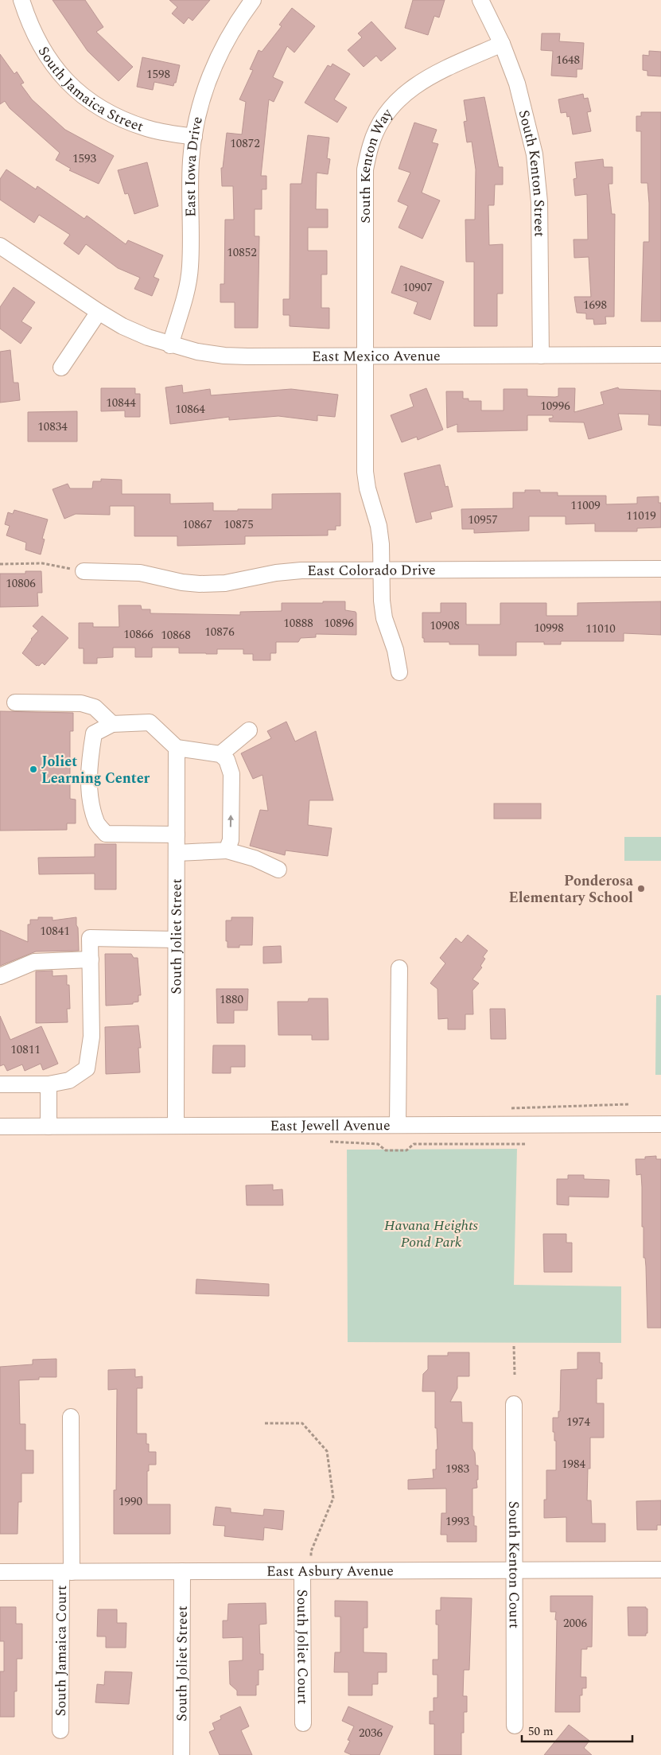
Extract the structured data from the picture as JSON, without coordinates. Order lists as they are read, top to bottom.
{
  "streets": {
    "street": [
      "South Jamaica Street",
      "East Iowa Drive",
      "South Kenton Way",
      "South Kenton Street",
      "East Mexico Avenue",
      "East Colorado Drive",
      "South Joliet Street",
      "East Jewell Avenue",
      "South Kenton Court",
      "East Asbury Avenue",
      "South Joliet Court",
      "South Jamaica Court"
    ]
  },
  "crossings": [
    ["South Jamaica Street", "East Iowa Drive"],
    ["East Iowa Drive", "East Mexico Avenue"],
    ["South Kenton Way", "South Kenton Street"],
    ["South Kenton Way", "East Mexico Avenue"],
    ["South Kenton Street", "East Mexico Avenue"],
    ["South Joliet Street", "East Jewell Avenue"],
    ["South Joliet Street", "East Asbury Avenue"],
    ["South Kenton Court", "East Asbury Avenue"],
    ["East Asbury Avenue", "South Joliet Court"],
    ["East Asbury Avenue", "South Jamaica Court"]
  ],
  "parks": ["Havana Heights Pond Park"],
  "places": ["Joliet Learning Center", "Ponderosa Elementary School"],
  "house_numbers": [
    "1648",
    "1598",
    "10872",
    "1593",
    "10852",
    "10907",
    "1698",
    "10844",
    "10996",
    "10864",
    "10834",
    "11009",
    "11019",
    "10957",
    "10867",
    "10875",
    "10806",
    "10888",
    "10896",
    "10908",
    "10998",
    "11010",
    "10876",
    "10866",
    "10868",
    "10841",
    "1880",
    "10811",
    "1974",
    "1984",
    "1983",
    "1990",
    "1993",
    "2006",
    "2036"
  ],
  "scale_bar": "50 m"
}
